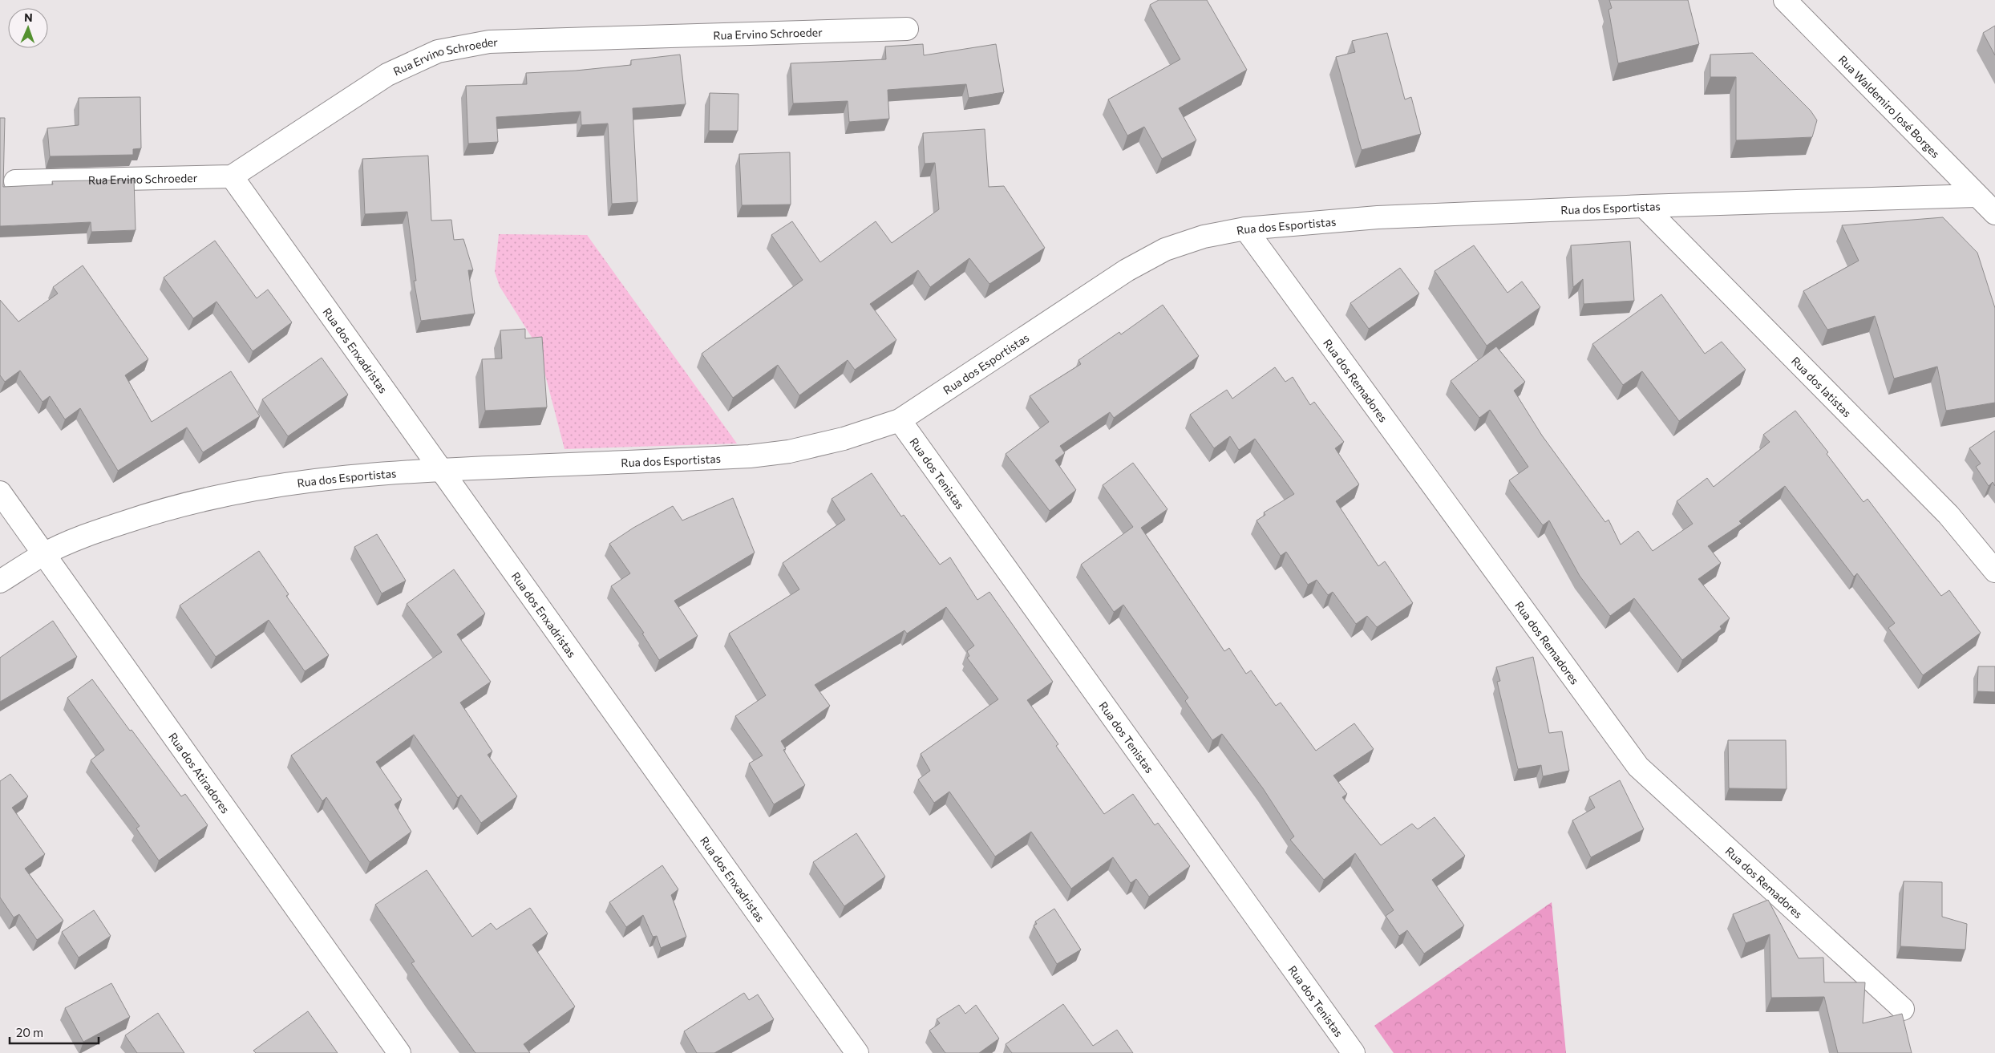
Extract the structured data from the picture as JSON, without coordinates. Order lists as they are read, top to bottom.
{
  "streets": {
    "street": [
      "Rua Ervino Schroeder",
      "Rua Waldemiro José Borges",
      "Rua dos Esportistas",
      "Rua dos Enxadristas",
      "Rua dos Remadores",
      "Rua dos Iatistas",
      "Rua dos Tenistas",
      "Rua dos Atiradores"
    ]
  },
  "crossings": [
    ["Rua Ervino Schroeder", "Rua dos Enxadristas"],
    ["Rua Waldemiro José Borges", "Rua dos Esportistas"],
    ["Rua dos Esportistas", "Rua dos Enxadristas"],
    ["Rua dos Esportistas", "Rua dos Remadores"],
    ["Rua dos Esportistas", "Rua dos Iatistas"],
    ["Rua dos Esportistas", "Rua dos Tenistas"],
    ["Rua dos Esportistas", "Rua dos Atiradores"]
  ],
  "scale_bar": "20 m",
  "north": "top"
}
